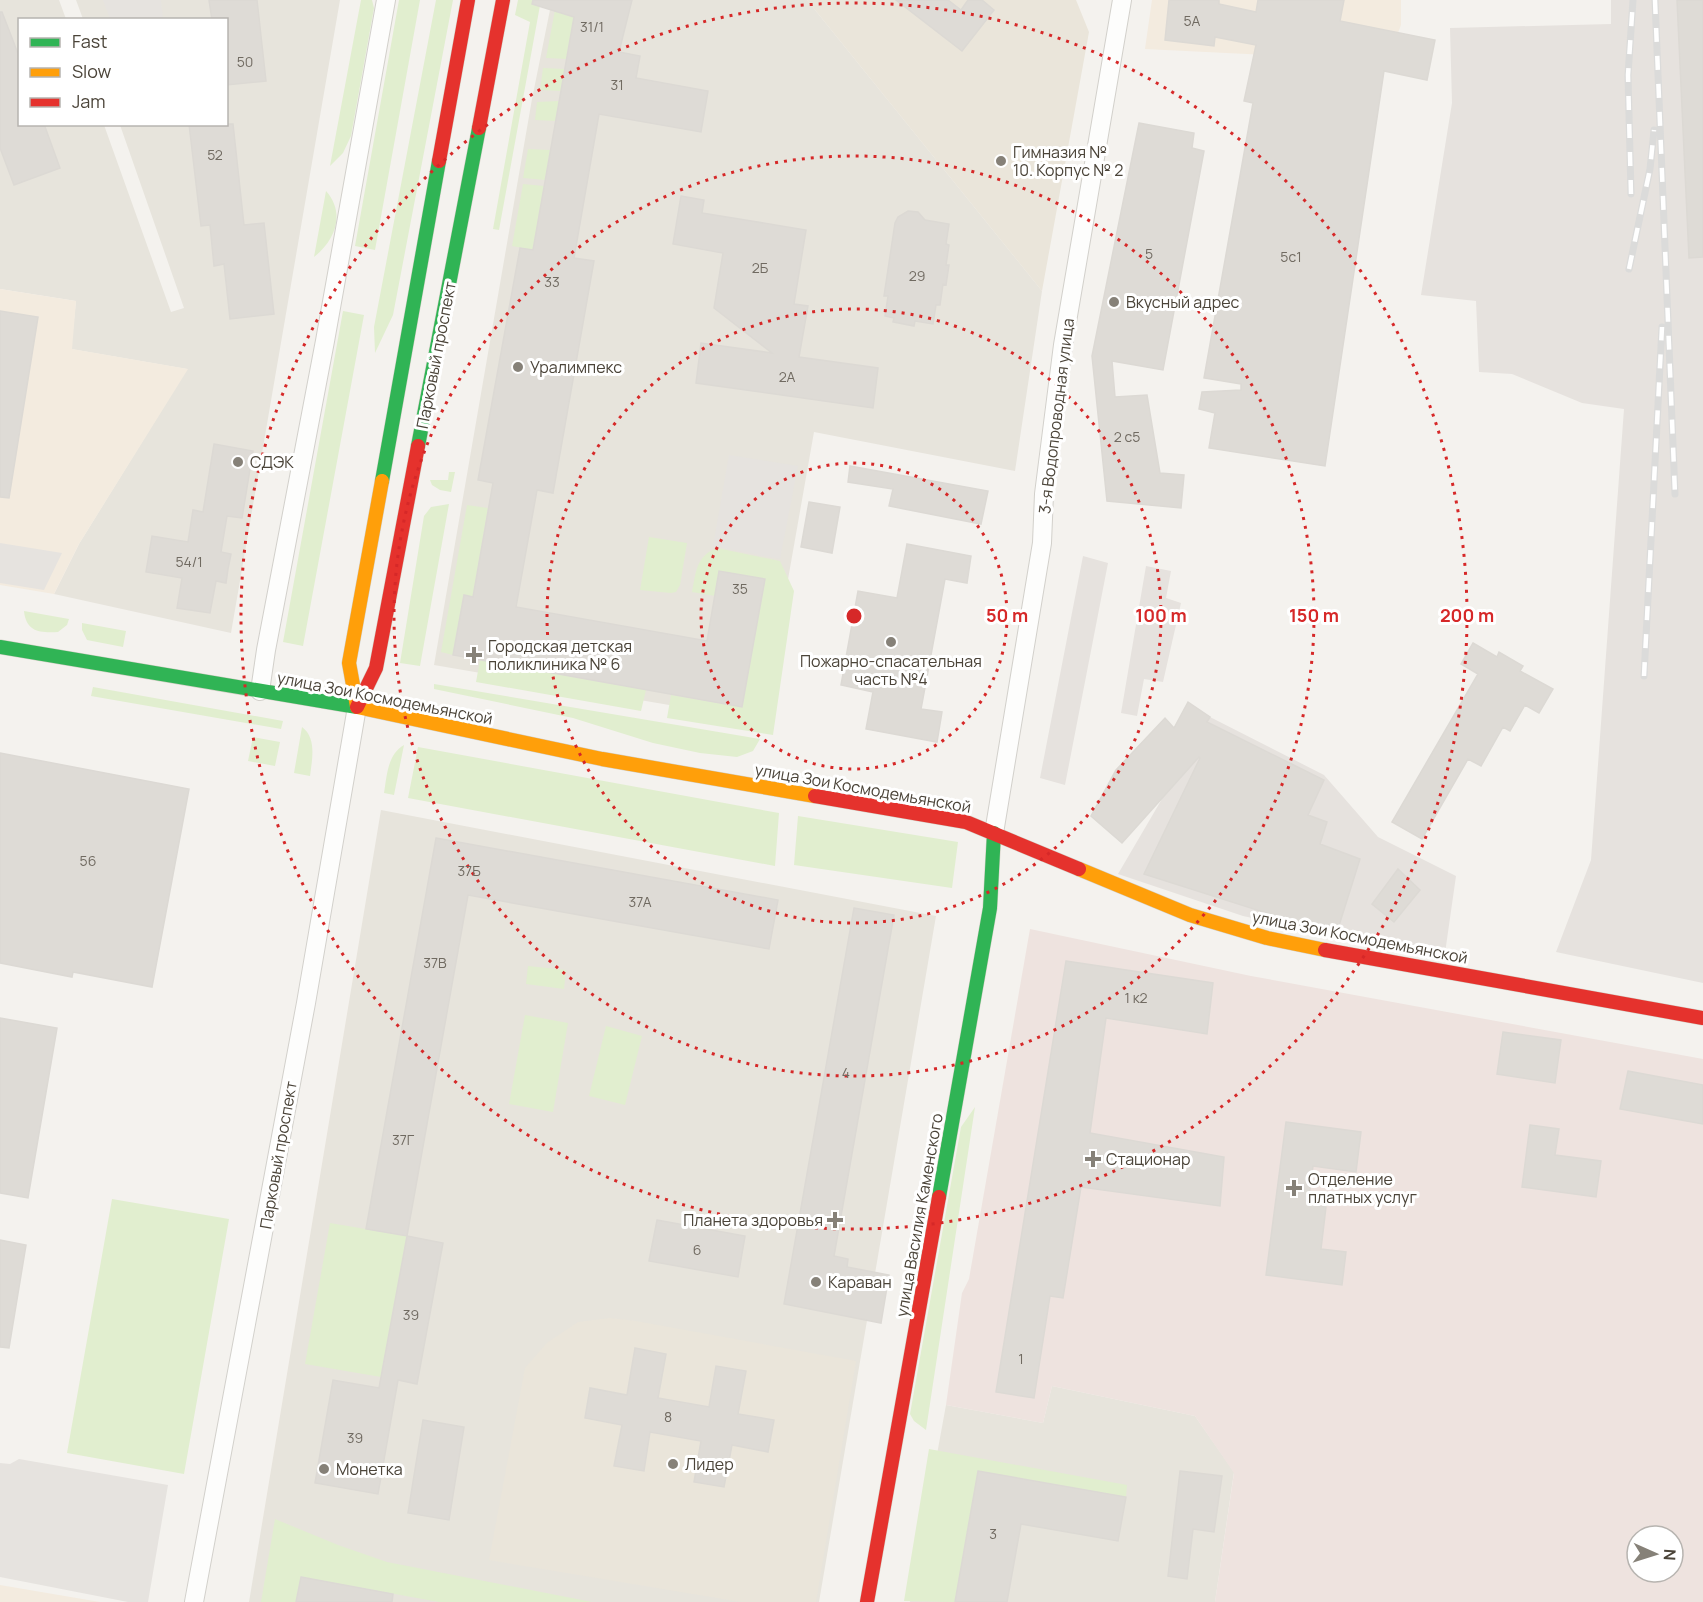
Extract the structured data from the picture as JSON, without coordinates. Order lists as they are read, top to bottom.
{
  "streets": {
    "main road": ["Парковый проспект", "улица Зои Космодемьянской", "улица Василия Каменского"],
    "street": ["3-я Водопроводная улица"]
  },
  "crossings": [
    ["Парковый проспект", "улица Зои Космодемьянской"],
    ["3-я Водопроводная улица", "улица Зои Космодемьянской"],
    ["3-я Водопроводная улица", "улица Василия Каменского"],
    ["улица Зои Космодемьянской", "улица Василия Каменского"]
  ],
  "places": {
    "other": [
      "Гимназия № 10. Корпус № 2",
      "Вкусный адрес",
      "Уралимпекс",
      "СДЭК",
      "Пожарно-спасательная часть №4",
      "Караван",
      "Лидер",
      "Монетка"
    ],
    "health": [
      "Городская детская поликлиника № 6",
      "Стационар",
      "Отделение платных услуг",
      "Планета здоровья"
    ]
  },
  "house_numbers": [
    "5А",
    "31/1",
    "50",
    "31",
    "52",
    "5",
    "5с1",
    "2Б",
    "29",
    "33",
    "2А",
    "2 с5",
    "54/1",
    "35",
    "56",
    "37Б",
    "37А",
    "37В",
    "1 к2",
    "4",
    "37Г",
    "6",
    "39",
    "1",
    "8",
    "39",
    "3"
  ],
  "legend": ["Fast", "Slow", "Jam"],
  "north": "right",
  "rings": [
    "50 m",
    "100 m",
    "150 m",
    "200 m"
  ]
}
